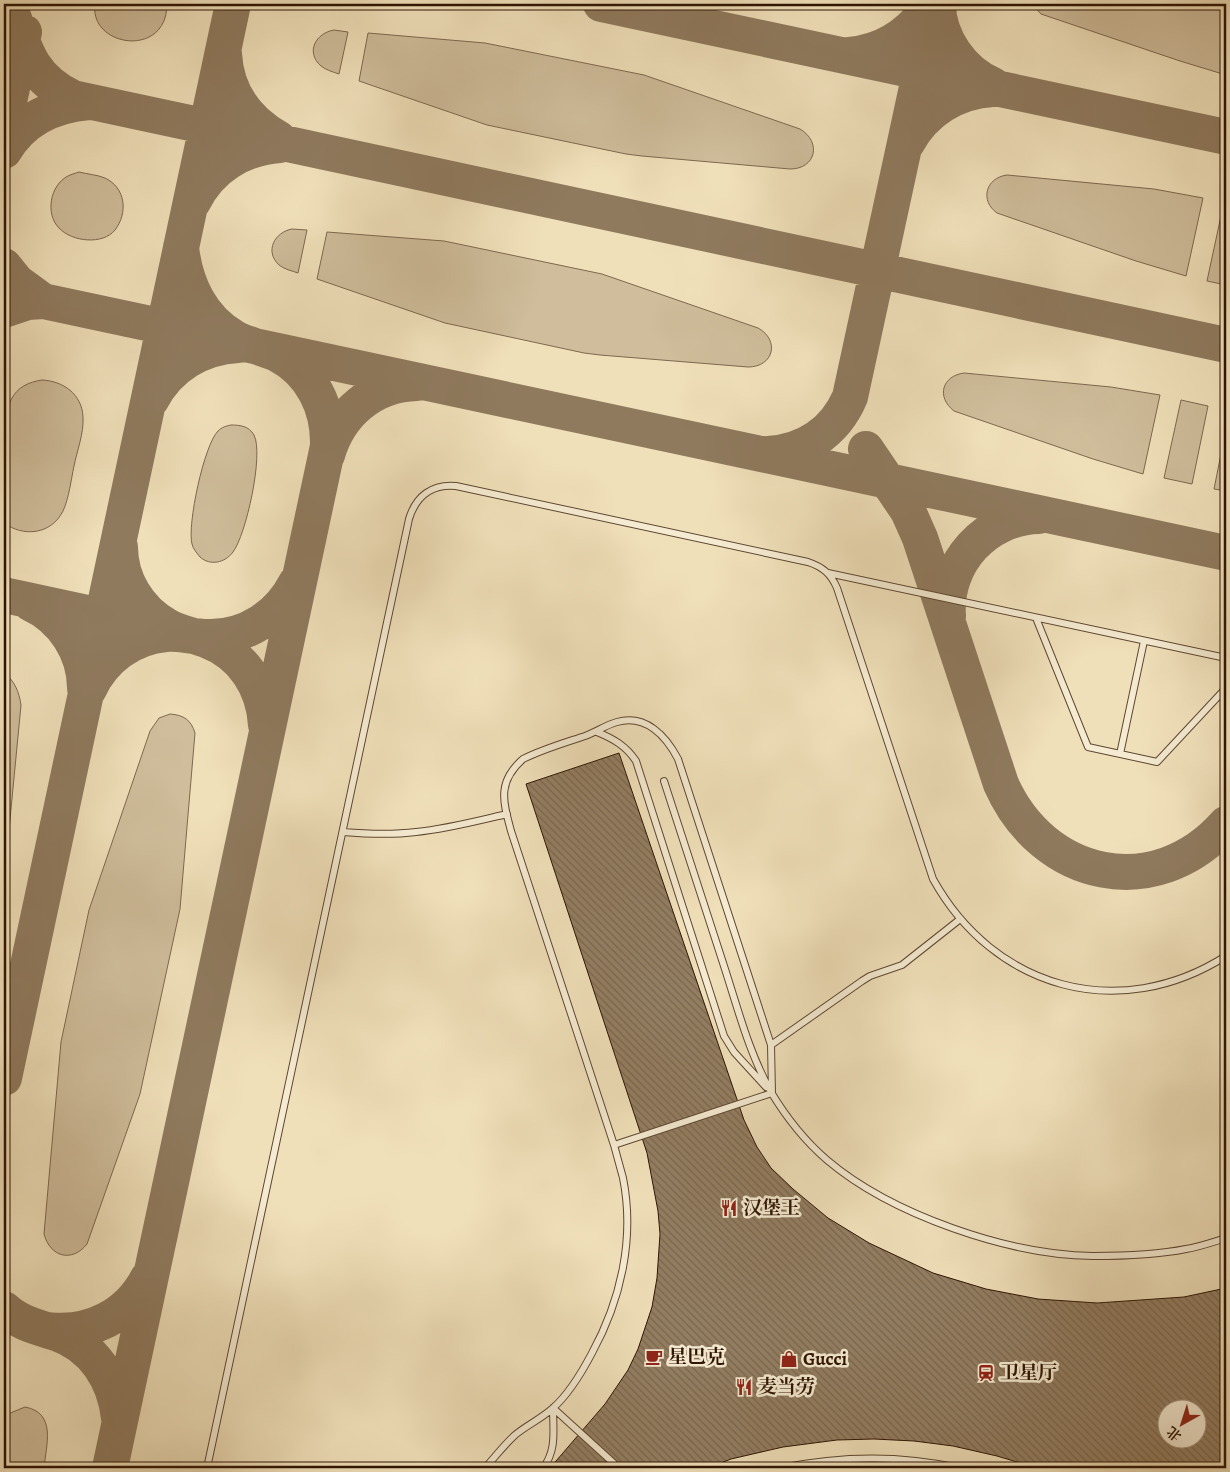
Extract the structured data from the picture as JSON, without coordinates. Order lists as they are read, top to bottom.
{
  "places": {
    "restaurant": ["汉堡王", "麦当劳"],
    "cafe": ["星巴克"],
    "shop": ["Gucci"],
    "station": ["卫星厅"]
  },
  "north": "bottom left"
}
